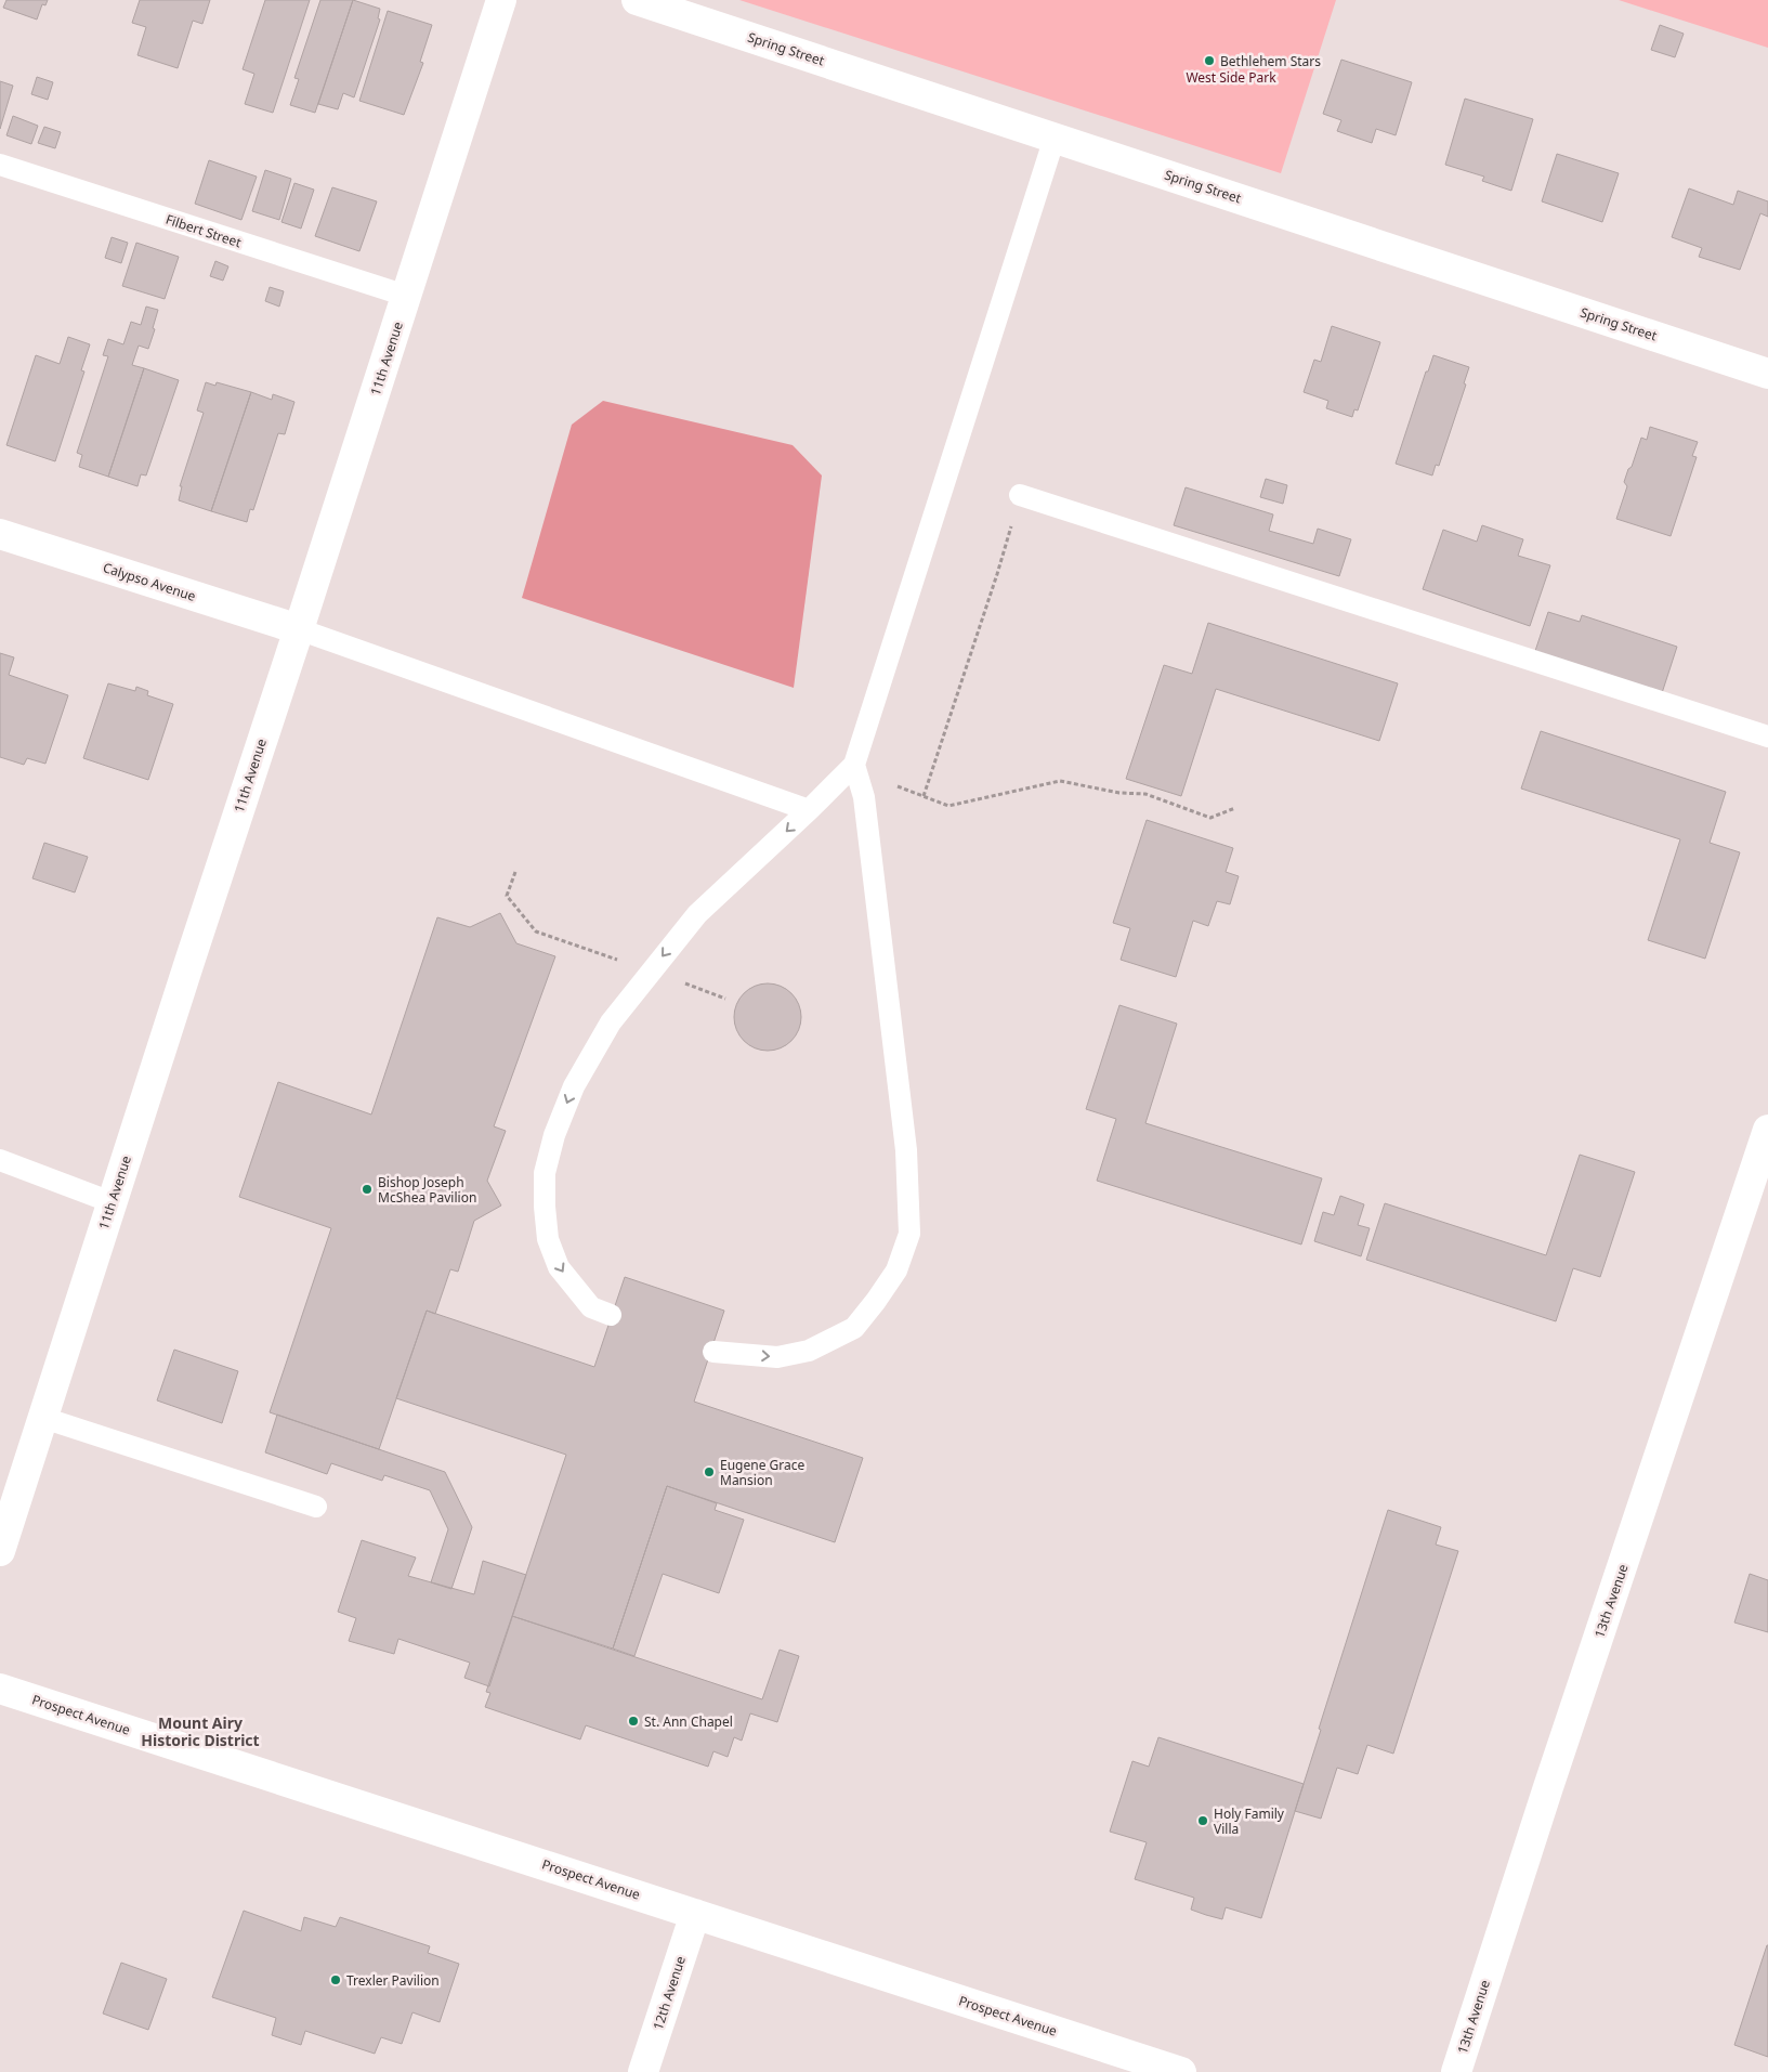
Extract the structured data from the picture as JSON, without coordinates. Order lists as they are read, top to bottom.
{
  "streets": {
    "street": [
      "Spring Street",
      "11th Avenue",
      "Calypso Avenue",
      "13th Avenue",
      "Prospect Avenue",
      "12th Avenue"
    ],
    "lane": ["Filbert Street"]
  },
  "crossings": [
    ["Filbert Street", "11th Avenue"],
    ["11th Avenue", "Calypso Avenue"],
    ["Prospect Avenue", "12th Avenue"]
  ],
  "districts": ["Mount Airy Historic District"],
  "parks": ["West Side Park"],
  "places": [
    "Bethlehem Stars",
    "Bishop Joseph McShea Pavilion",
    "Eugene Grace Mansion",
    "St. Ann Chapel",
    "Holy Family Villa",
    "Trexler Pavilion"
  ]
}
